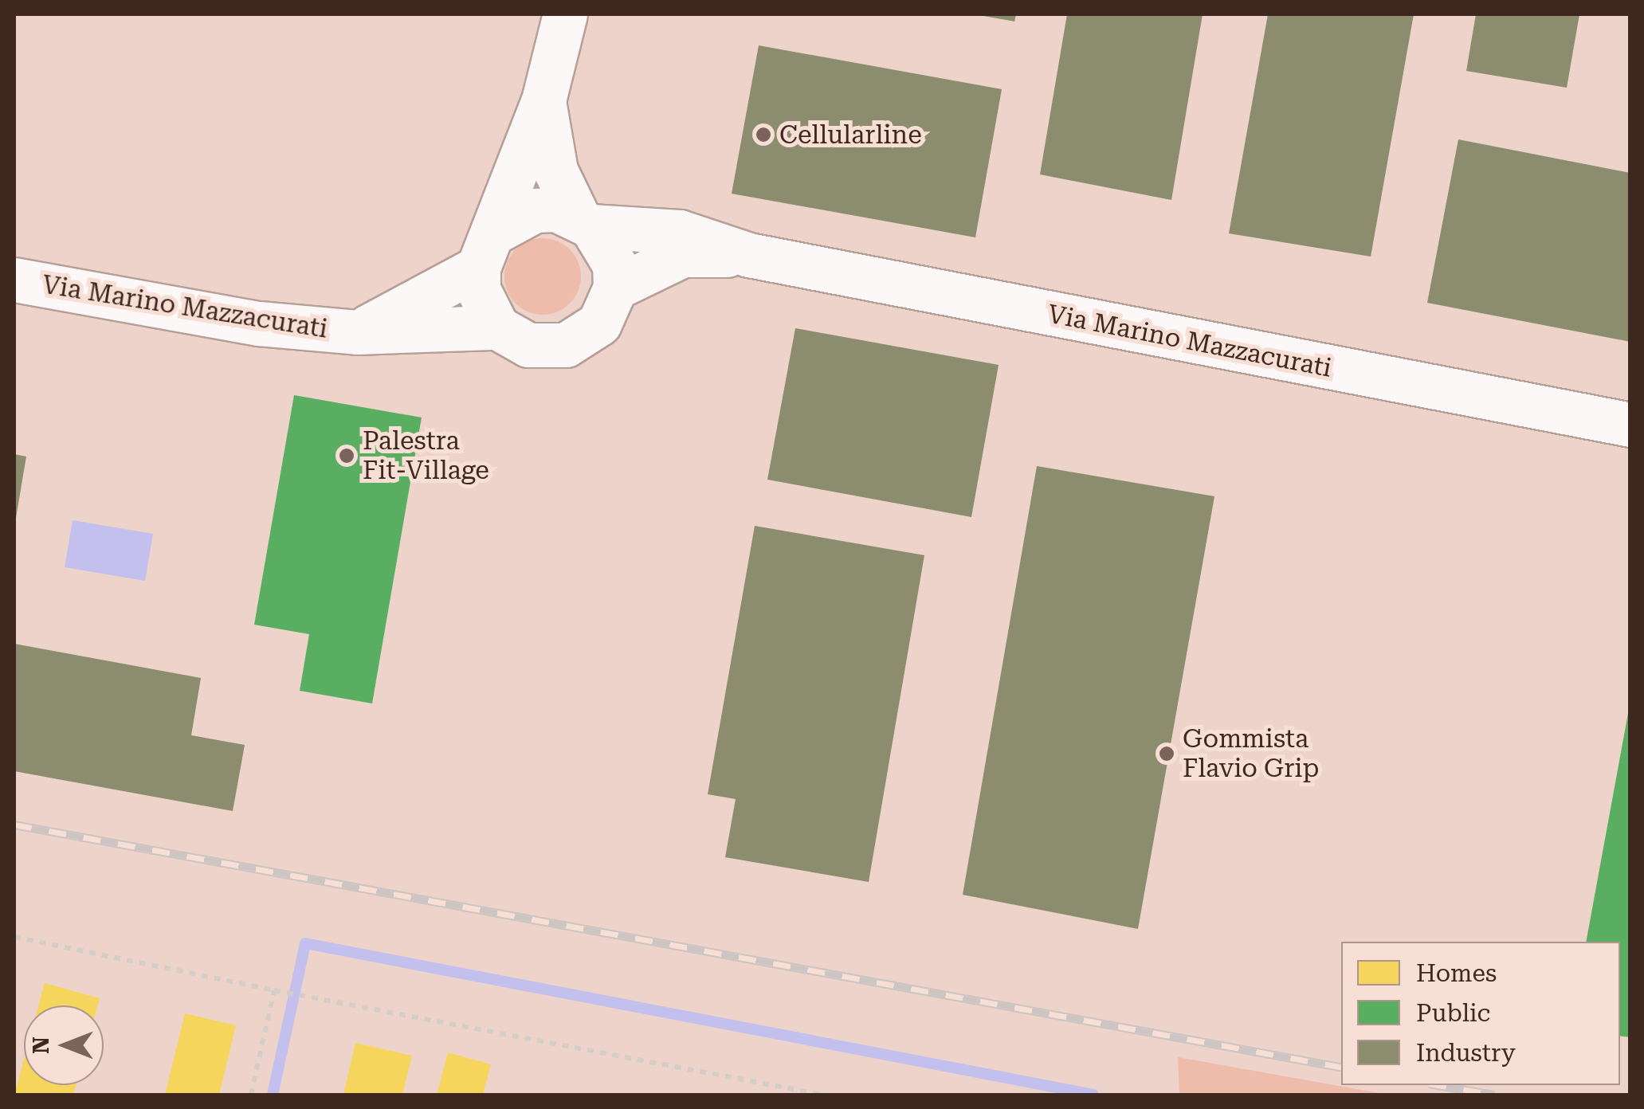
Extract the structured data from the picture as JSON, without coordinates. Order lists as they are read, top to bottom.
{
  "streets": {
    "street": ["Via Marino Mazzacurati"]
  },
  "places": ["Cellularline", "Palestra Fit-Village", "Gommista Flavio Grip"],
  "legend": ["Homes", "Public", "Industry"],
  "north": "left"
}
